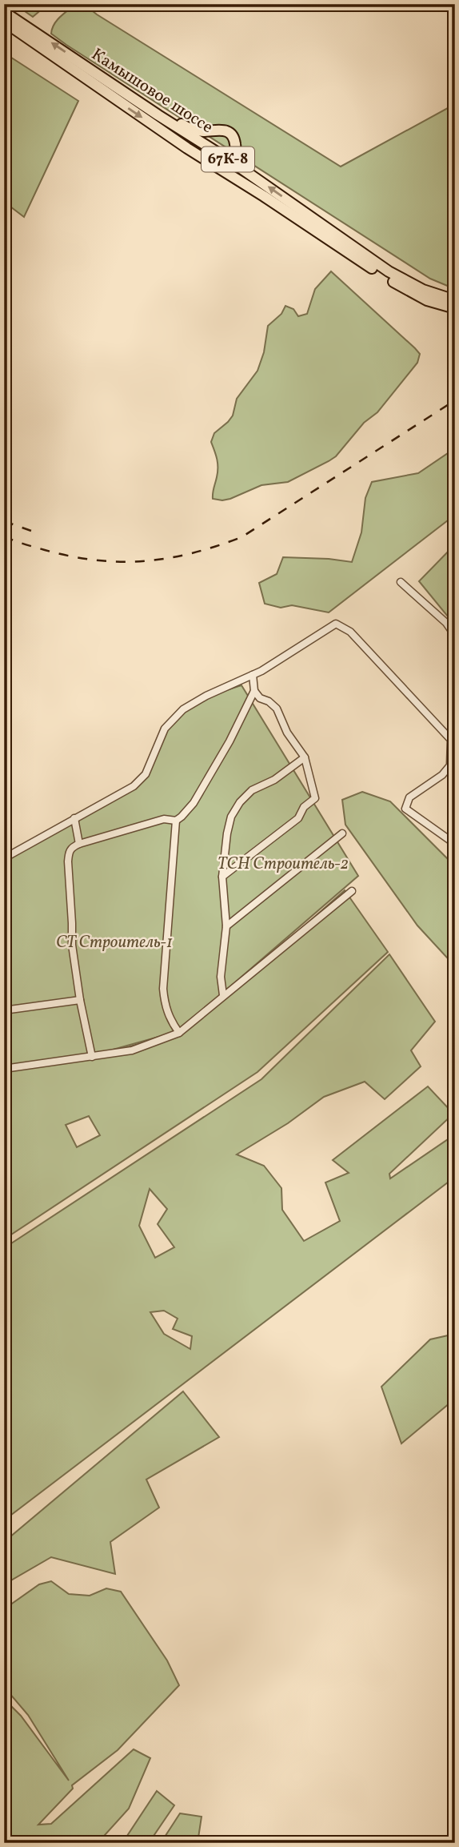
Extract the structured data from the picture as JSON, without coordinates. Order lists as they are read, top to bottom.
{
  "streets": {
    "main road": ["Камышовое шоссе", "67К-8"]
  },
  "parks": ["ТСН Строитель-2", "СТ Строитель-1"]
}
